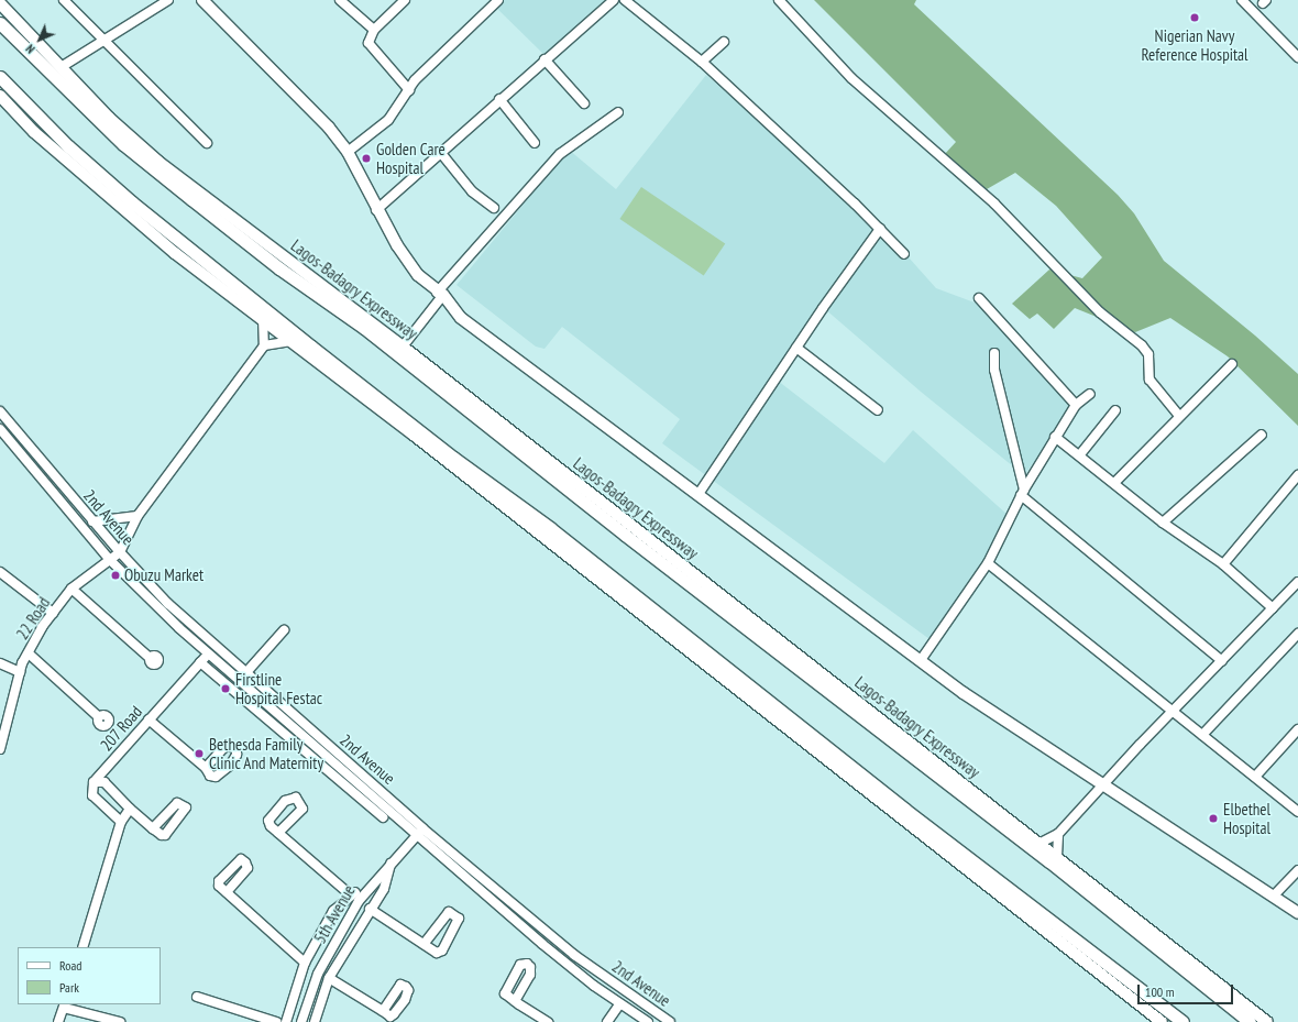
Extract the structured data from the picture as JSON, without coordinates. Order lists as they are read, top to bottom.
{
  "streets": {
    "highway": ["Lagos-Badagry Expressway"],
    "street": [
      "2nd Avenue",
      "22 Road",
      "207 Road",
      "5th Avenue"
    ]
  },
  "crossings": [
    ["2nd Avenue", "22 Road"],
    ["2nd Avenue", "207 Road"],
    ["2nd Avenue", "5th Avenue"]
  ],
  "places": [
    "Nigerian Navy Reference Hospital",
    "Golden Care Hospital",
    "Obuzu Market",
    "Firstline Hospital Festac",
    "Bethesda Family Clinic And Maternity",
    "Elbethel Hospital"
  ],
  "legend": ["Road", "Park"],
  "scale_bar": "100 m",
  "north": "bottom left"
}
